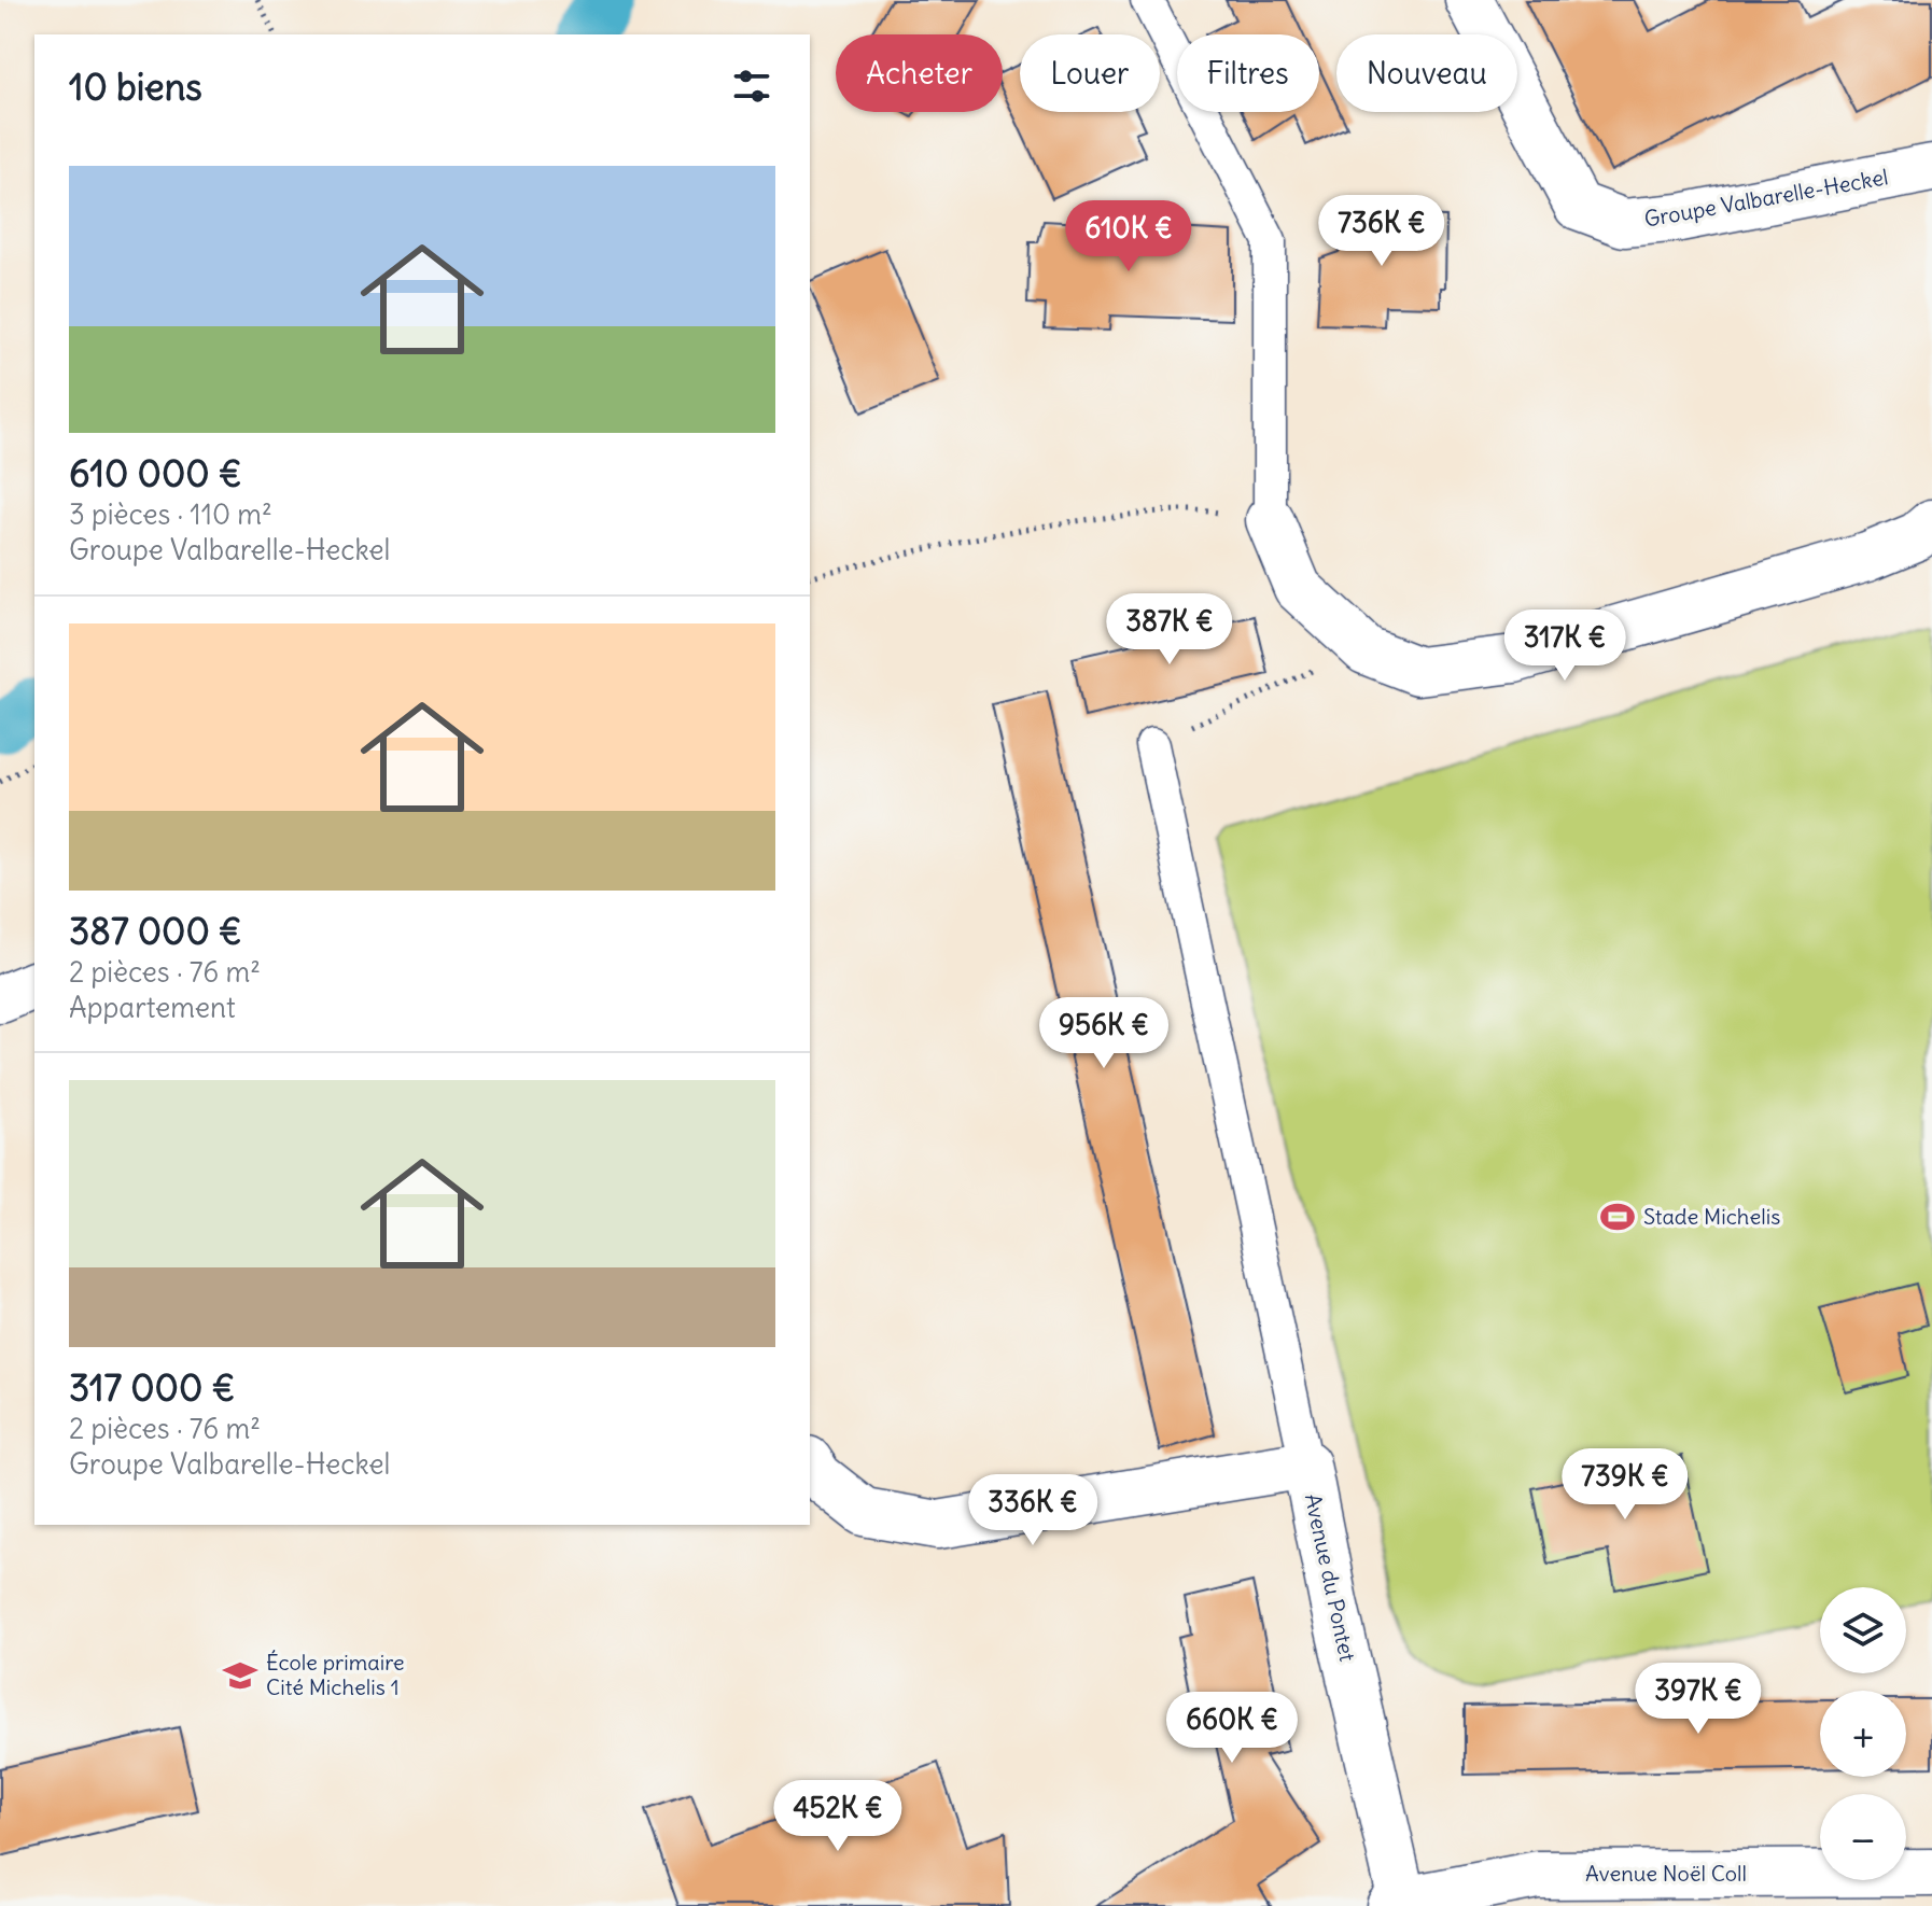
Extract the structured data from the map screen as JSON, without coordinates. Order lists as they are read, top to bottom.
{
  "streets": {
    "street": ["Groupe Valbarelle-Heckel", "Avenue du Pontet", "Avenue Noël Coll"]
  },
  "crossings": [
    ["Avenue du Pontet", "Avenue Noël Coll"]
  ],
  "places": {
    "sports": ["Stade Michelis"],
    "school or university": ["École primaire Cité Michelis 1"]
  },
  "page": {
    "chip": [
      "Acheter",
      "Louer",
      "Filtres",
      "Nouveau"
    ],
    "heading": "10 biens",
    "list": [
      {
        "name": "610 000 €",
        "note": "3 pièces · 110 m² · Groupe Valbarelle-Heckel"
      },
      {
        "name": "387 000 €",
        "note": "2 pièces · 76 m² · Appartement"
      },
      {
        "name": "317 000 €",
        "note": "2 pièces · 76 m² · Groupe Valbarelle-Heckel"
      }
    ],
    "price": [
      "736K €",
      "610K €",
      "387K €",
      "317K €",
      "956K €",
      "739K €",
      "336K €",
      "397K €",
      "660K €",
      "452K €"
    ],
    "map_buttons": ["+", "−"]
  }
}
